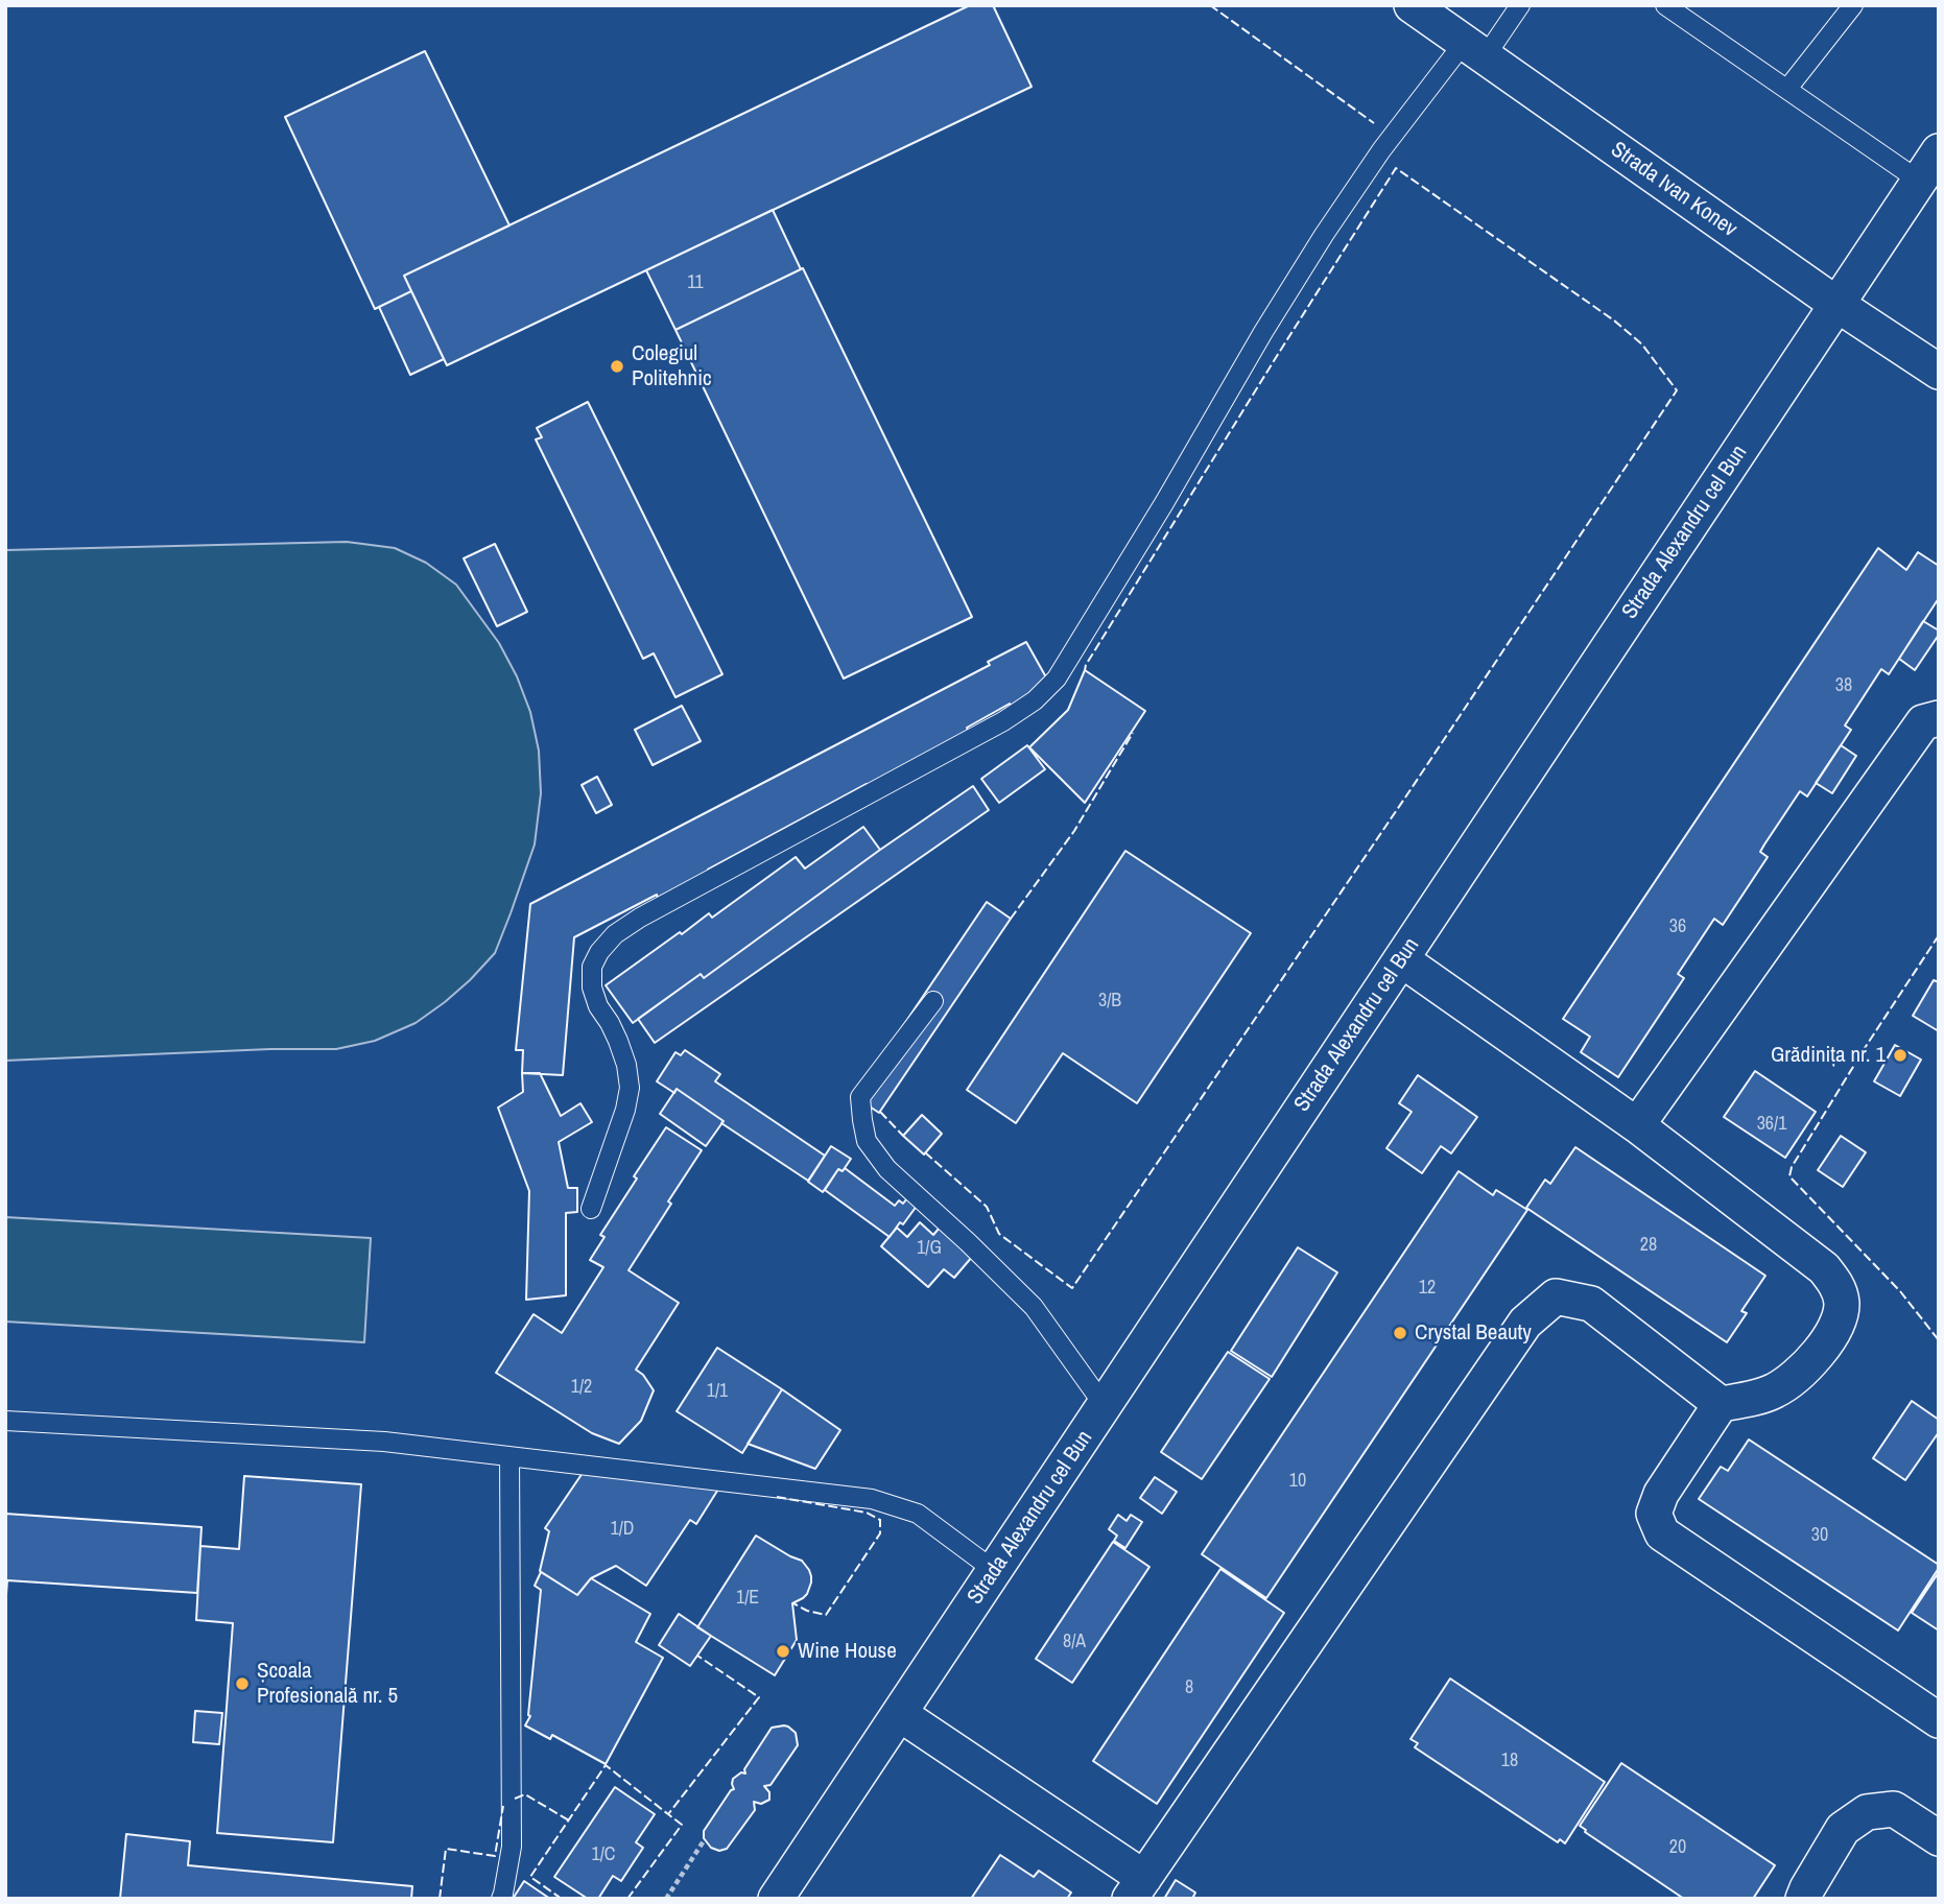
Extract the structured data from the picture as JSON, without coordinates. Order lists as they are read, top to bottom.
{
  "streets": {
    "street": ["Strada Ivan Konev", "Strada Alexandru cel Bun"]
  },
  "crossings": [
    ["Strada Ivan Konev", "Strada Alexandru cel Bun"]
  ],
  "places": [
    "Colegiul Politehnic",
    "Grădinița nr. 1",
    "Crystal Beauty",
    "Wine House",
    "Școala Profesională nr. 5"
  ],
  "house_numbers": [
    "11",
    "38",
    "36",
    "3/B",
    "36/1",
    "28",
    "1/G",
    "12",
    "1/2",
    "1/1",
    "10",
    "1/D",
    "30",
    "1/E",
    "8/A",
    "8",
    "18",
    "20",
    "1/C"
  ]
}
